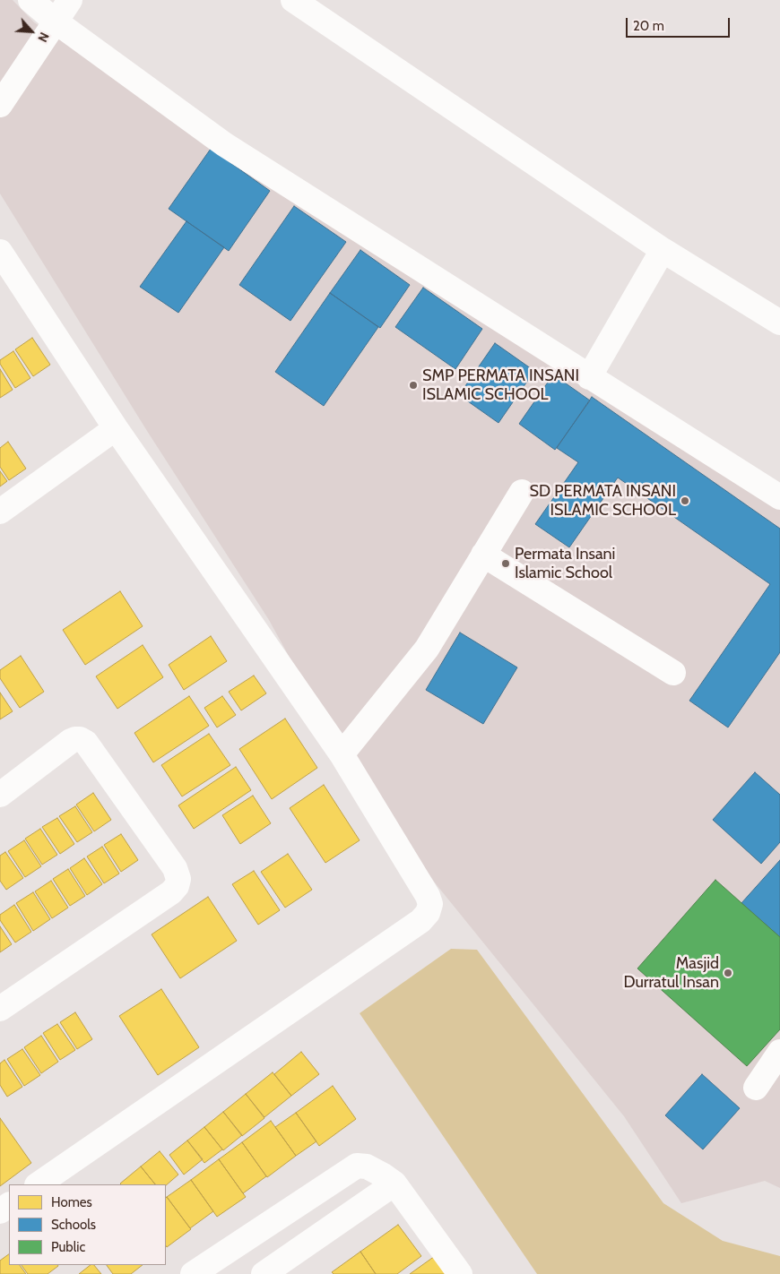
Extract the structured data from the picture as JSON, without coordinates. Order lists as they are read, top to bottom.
{
  "places": [
    "SMP PERMATA INSANI ISLAMIC SCHOOL",
    "SD PERMATA INSANI ISLAMIC SCHOOL",
    "Permata Insani Islamic School",
    "Masjid Durratul Insan"
  ],
  "legend": ["Homes", "Schools", "Public"],
  "scale_bar": "20 m",
  "north": "bottom right"
}
